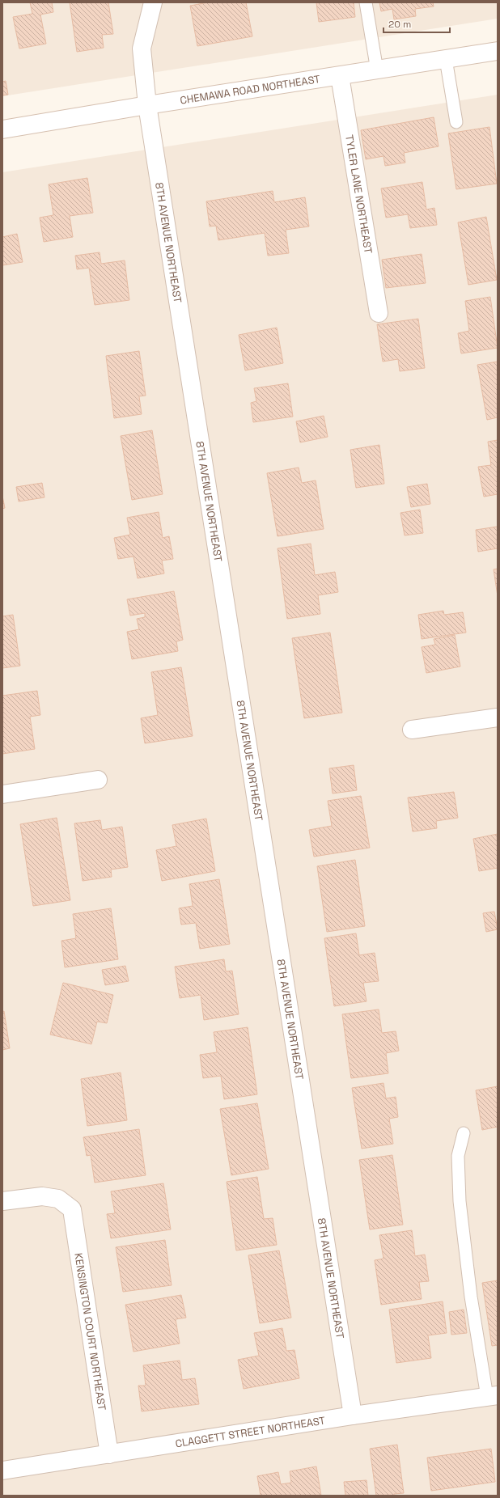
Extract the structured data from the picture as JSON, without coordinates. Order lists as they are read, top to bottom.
{
  "streets": {
    "street": [
      "CHEMAWA ROAD NORTHEAST",
      "TYLER LANE NORTHEAST",
      "8TH AVENUE NORTHEAST",
      "KENSINGTON COURT NORTHEAST",
      "CLAGGETT STREET NORTHEAST"
    ]
  },
  "crossings": [
    ["CHEMAWA ROAD NORTHEAST", "TYLER LANE NORTHEAST"],
    ["CHEMAWA ROAD NORTHEAST", "8TH AVENUE NORTHEAST"],
    ["8TH AVENUE NORTHEAST", "CLAGGETT STREET NORTHEAST"],
    ["KENSINGTON COURT NORTHEAST", "CLAGGETT STREET NORTHEAST"]
  ],
  "scale_bar": "20 m"
}
